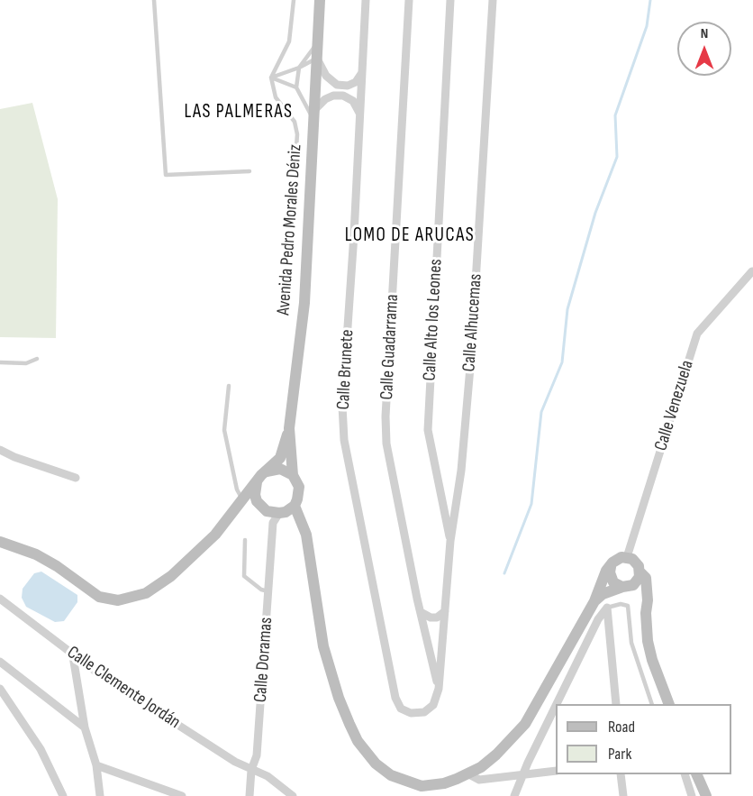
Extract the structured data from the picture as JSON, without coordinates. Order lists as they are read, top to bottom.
{
  "streets": {
    "main road": ["Avenida Pedro Morales Déniz"],
    "street": [
      "Calle Alto los Leones",
      "Calle Alhucemas",
      "Calle Guadarrama",
      "Calle Brunete",
      "Calle Venezuela",
      "Calle Doramas",
      "Calle Clemente Jordán"
    ]
  },
  "crossings": [
    ["Calle Alto los Leones", "Calle Alhucemas"],
    ["Calle Alhucemas", "Calle Guadarrama"],
    ["Calle Alhucemas", "Calle Brunete"],
    ["Calle Doramas", "Calle Clemente Jordán"]
  ],
  "districts": ["LAS PALMERAS", "LOMO DE ARUCAS"],
  "legend": ["Road", "Park"],
  "north": "top"
}
